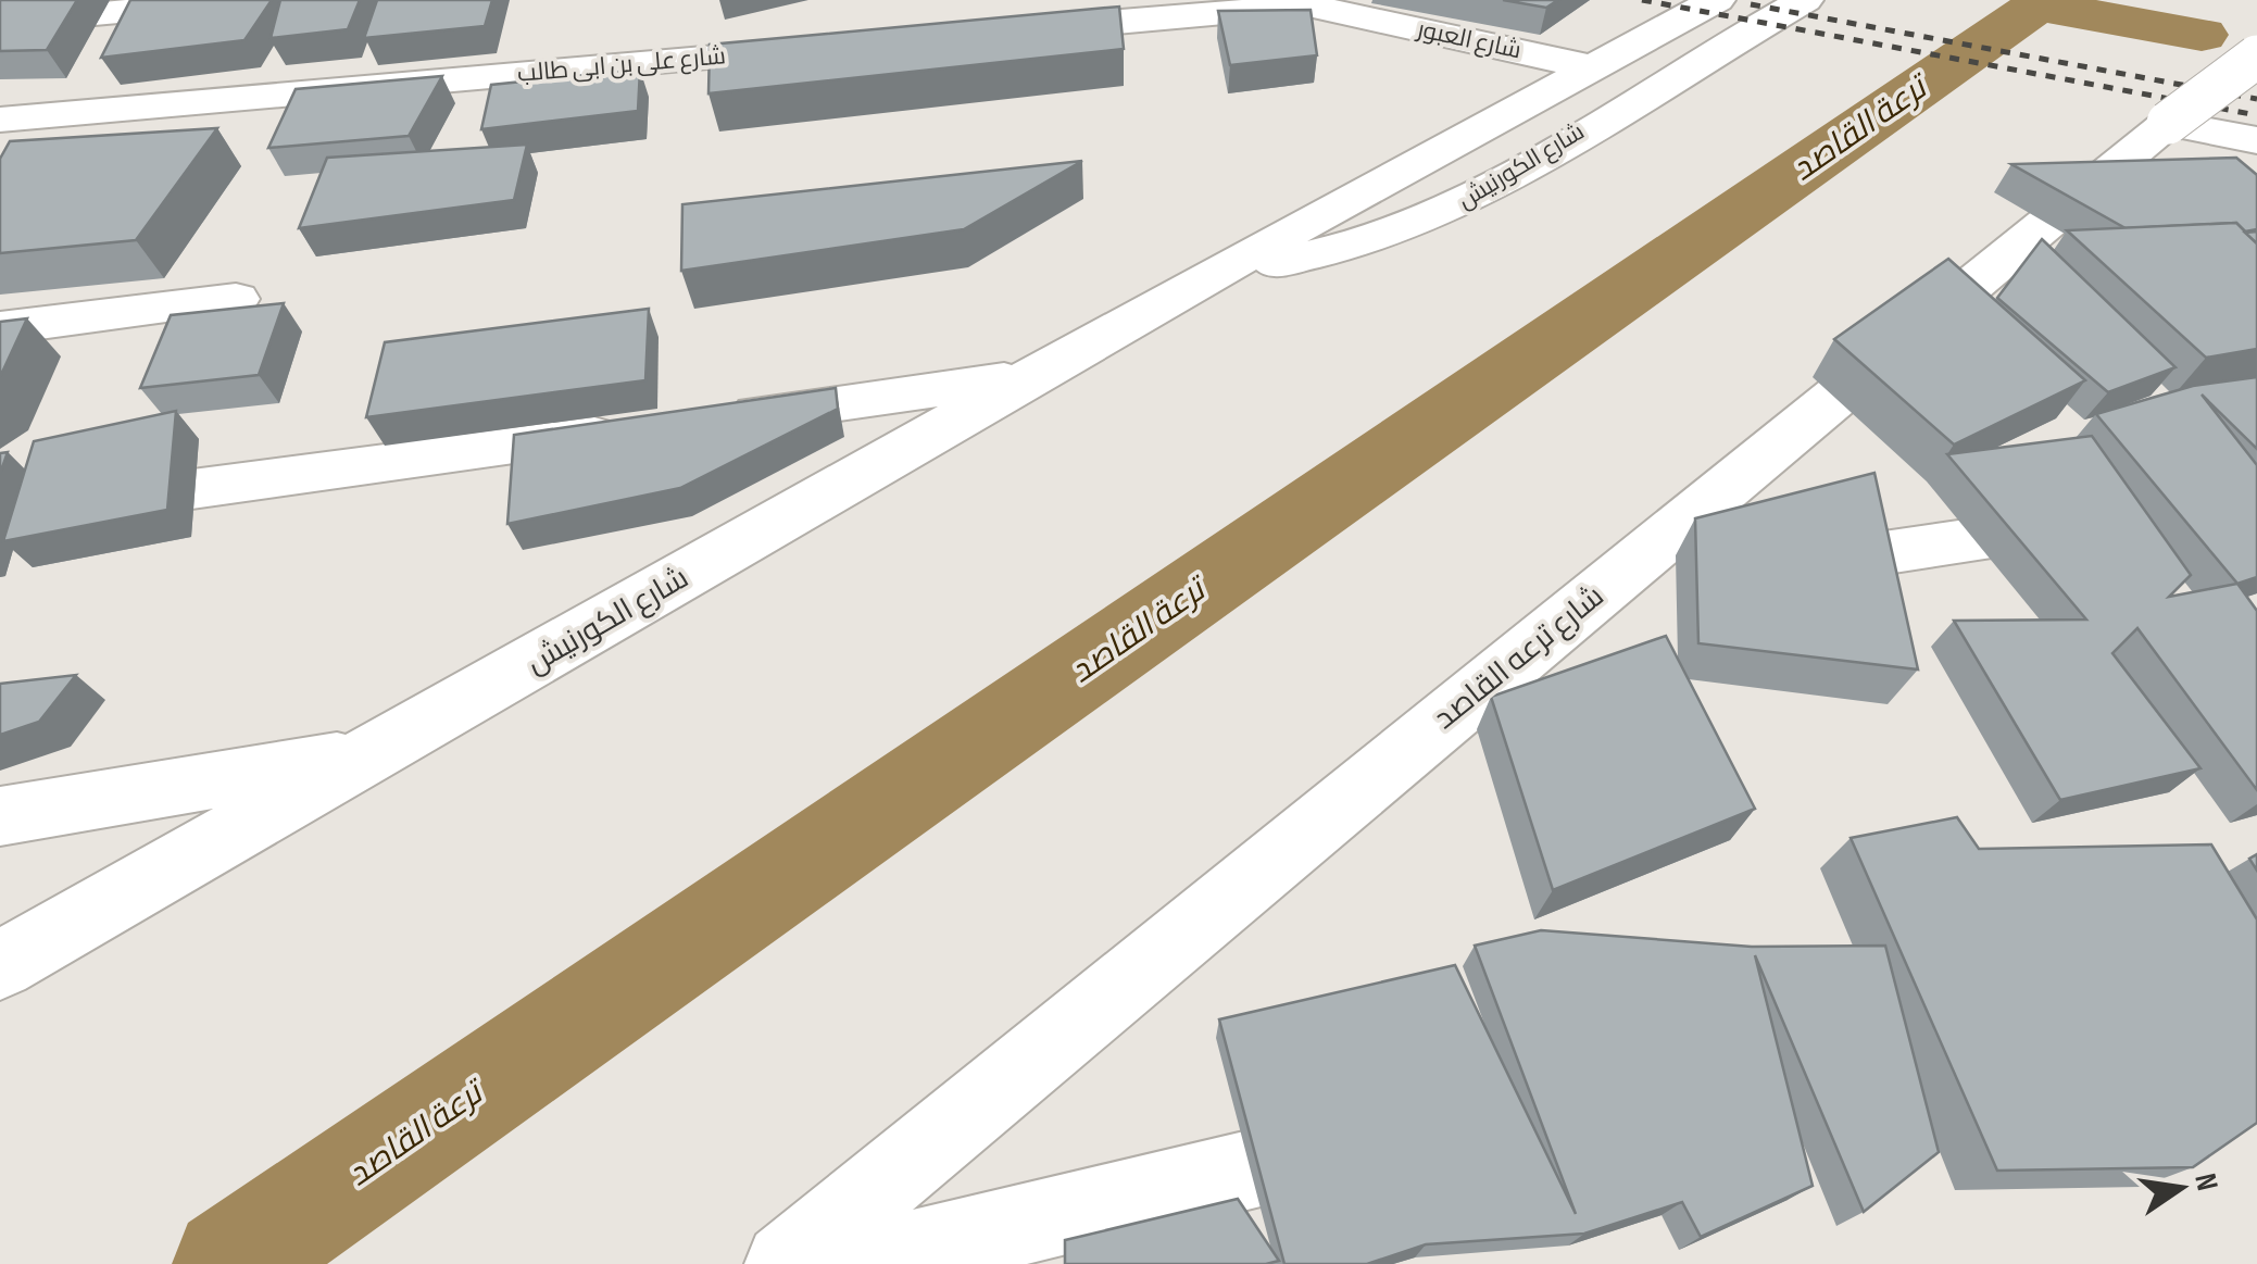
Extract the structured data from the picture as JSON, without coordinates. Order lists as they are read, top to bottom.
{
  "streets": {
    "street": [
      "شارع العبور",
      "شارع على بن ابى طالب",
      "شارع الكورنيش",
      "شارع ترعه القاصد"
    ]
  },
  "crossings": [
    ["شارع العبور", "شارع الكورنيش"]
  ],
  "water": ["ترعة القاصد"],
  "north": "right"
}
